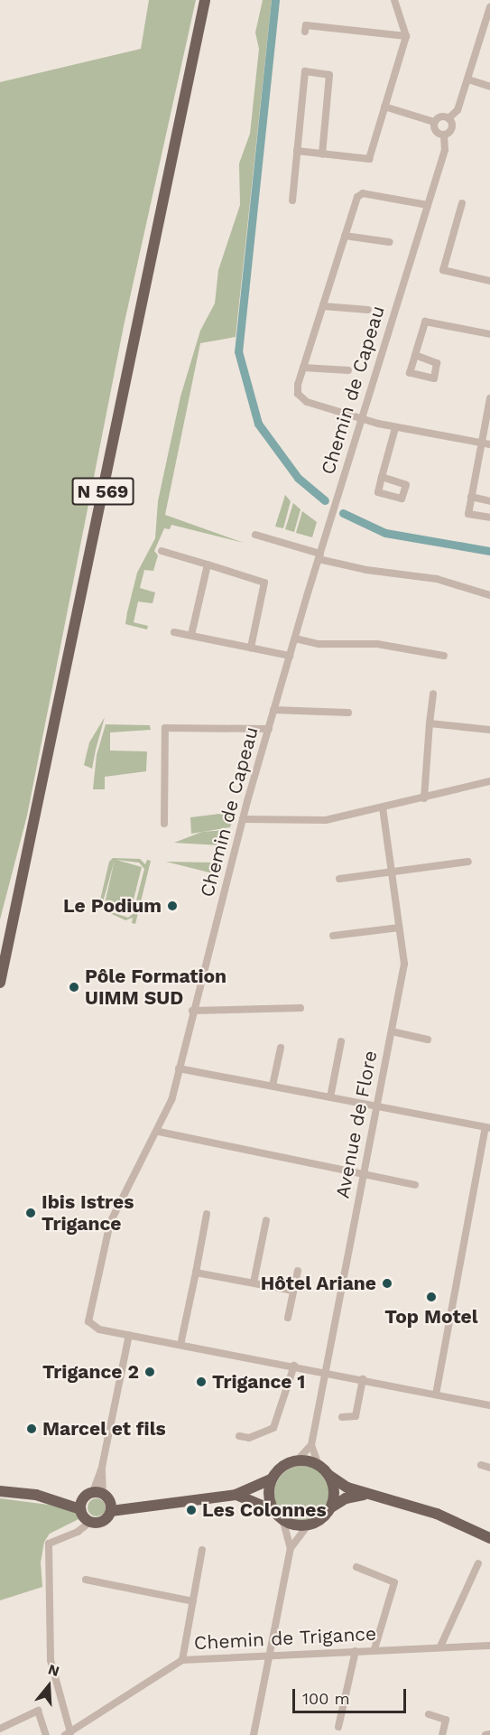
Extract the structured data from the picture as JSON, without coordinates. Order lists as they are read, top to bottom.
{
  "streets": {
    "main road": ["N 569"],
    "street": ["Chemin de Capeau", "Avenue de Flore", "Chemin de Trigance"]
  },
  "places": [
    "Le Podium",
    "Pôle Formation UIMM SUD",
    "Ibis Istres Trigance",
    "Hôtel Ariane",
    "Top Motel",
    "Trigance 2",
    "Trigance 1",
    "Marcel et fils",
    "Les Colonnes"
  ],
  "scale_bar": "100 m",
  "north": "top"
}
